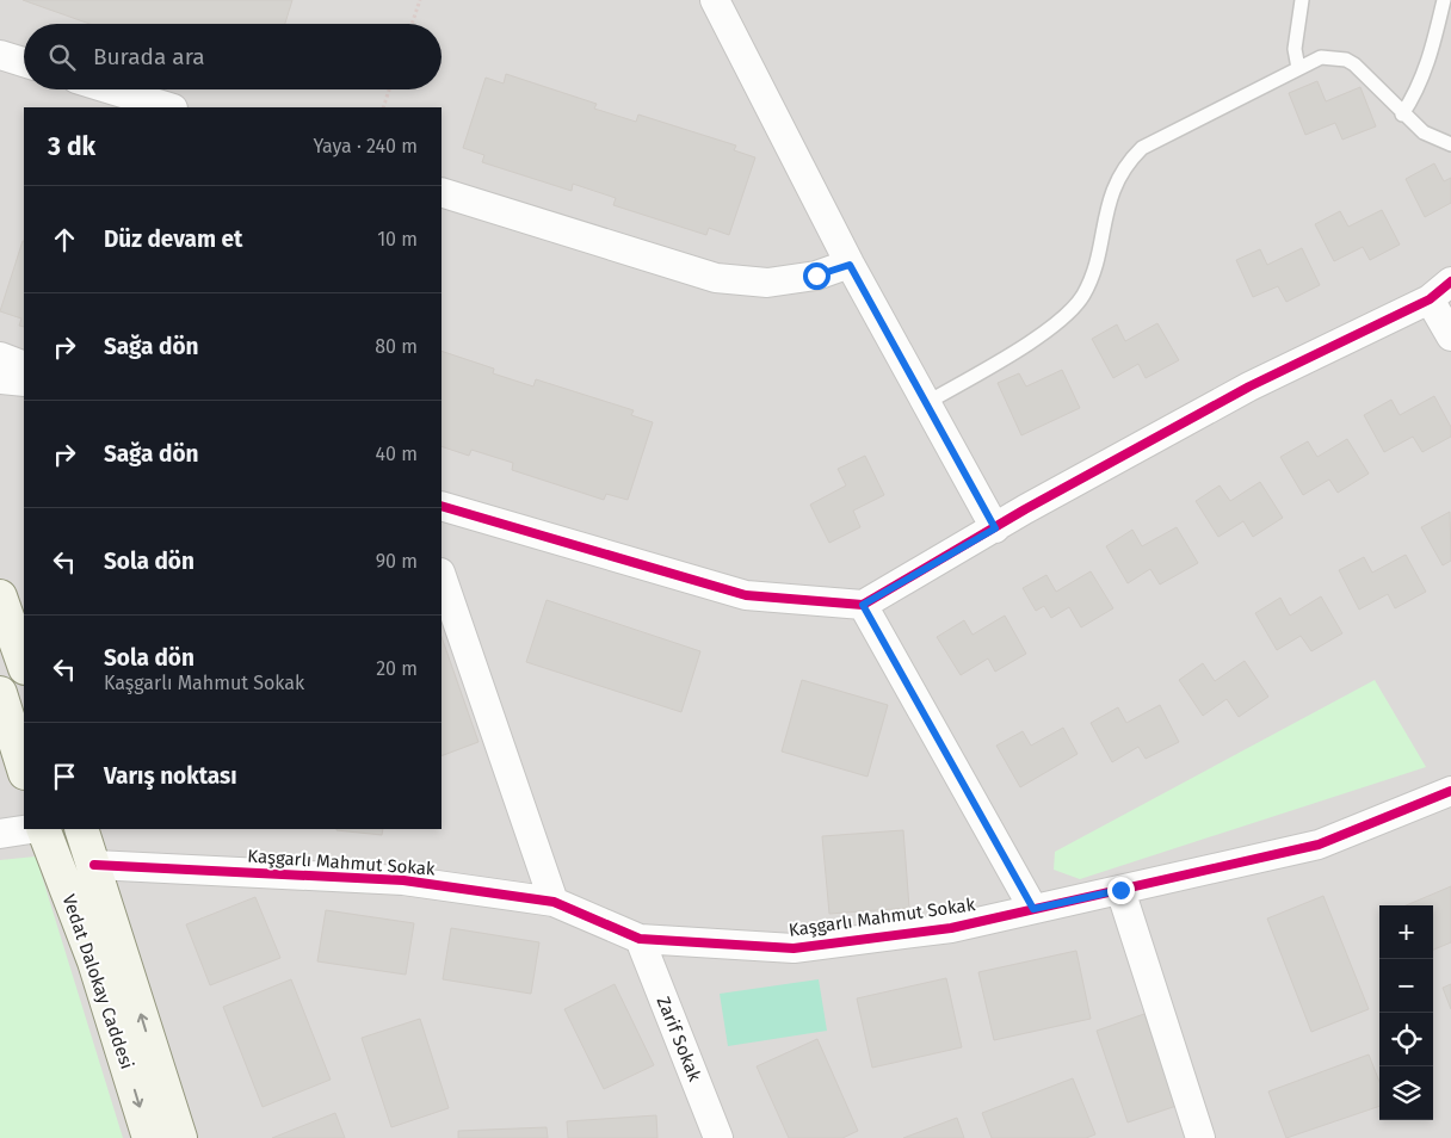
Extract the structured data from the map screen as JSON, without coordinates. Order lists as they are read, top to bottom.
{
  "streets": {
    "main road": ["Vedat Dalokay Caddesi"],
    "street": ["Kaşgarlı Mahmut Sokak", "Zarif Sokak"]
  },
  "crossings": [
    ["Kaşgarlı Mahmut Sokak", "Vedat Dalokay Caddesi"],
    ["Kaşgarlı Mahmut Sokak", "Zarif Sokak"]
  ],
  "page": {
    "search": "Burada ara",
    "heading": ["3 dk", "Yaya · 240 m"],
    "list": [
      ["Düz devam et", "10 m"],
      ["Sağa dön", "80 m"],
      ["Sağa dön", "40 m"],
      ["Sola dön", "90 m"],
      ["Sola dön", "Kaşgarlı Mahmut Sokak", "20 m"],
      "Varış noktası"
    ],
    "map_buttons": ["+", "−"]
  }
}
